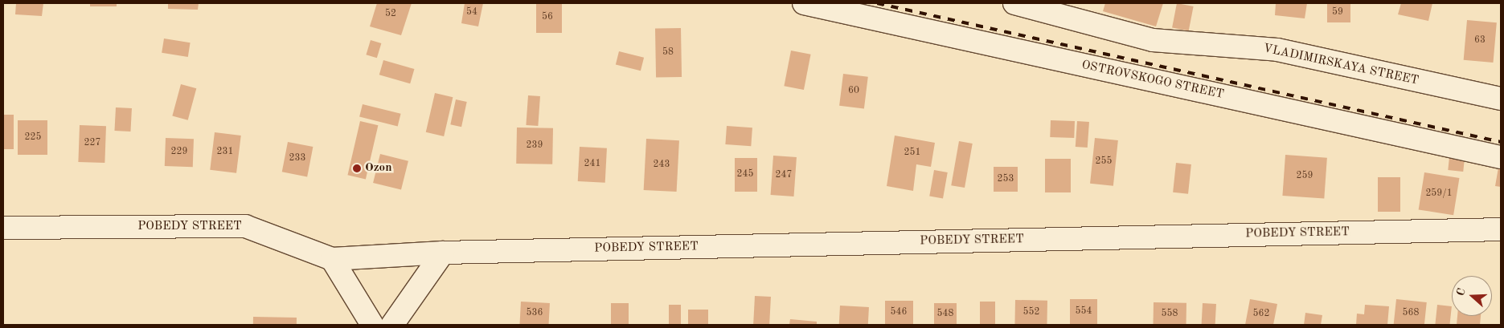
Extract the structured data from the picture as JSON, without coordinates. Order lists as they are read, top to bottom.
{
  "streets": {
    "street": ["VLADIMIRSKAYA STREET", "OSTROVSKOGO STREET", "POBEDY STREET"]
  },
  "places": ["Ozon"],
  "house_numbers": [
    "54",
    "59",
    "52",
    "56",
    "63",
    "58",
    "60",
    "225",
    "227",
    "239",
    "229",
    "231",
    "251",
    "233",
    "255",
    "241",
    "243",
    "245",
    "247",
    "259",
    "253",
    "259/1",
    "554",
    "546",
    "552",
    "536",
    "568",
    "548",
    "558",
    "562"
  ],
  "north": "left"
}
